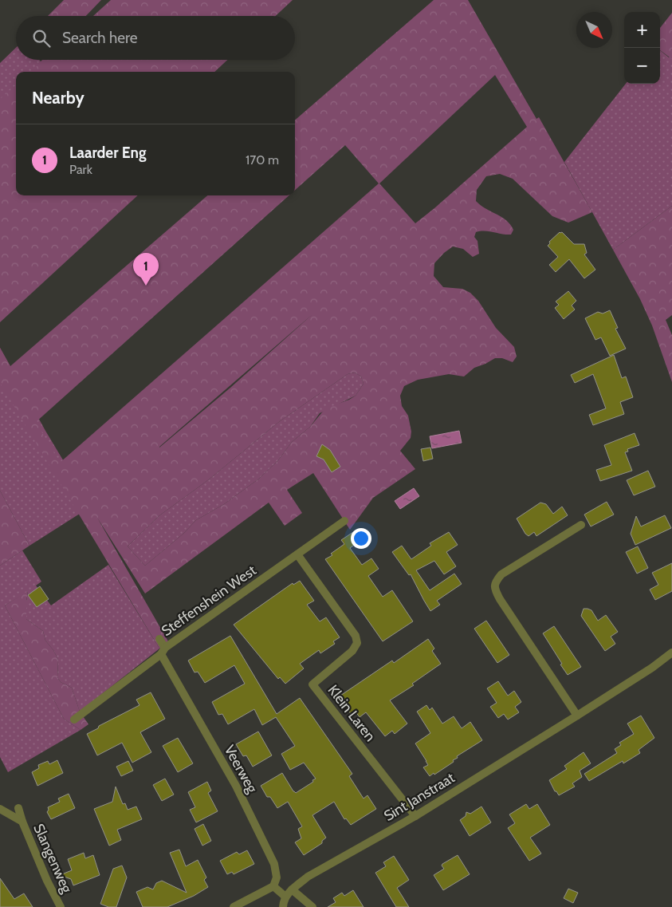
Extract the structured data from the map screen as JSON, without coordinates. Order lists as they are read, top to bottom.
{
  "streets": {
    "street": [
      "Steffenshein West",
      "Klein Laren",
      "Veerweg",
      "Sint Janstraat",
      "Slangenweg"
    ]
  },
  "crossings": [
    ["Steffenshein West", "Klein Laren"],
    ["Steffenshein West", "Veerweg"],
    ["Klein Laren", "Sint Janstraat"]
  ],
  "north": "bottom right",
  "page": {
    "map_buttons": ["+", "−"],
    "search": "Search here",
    "heading": "Nearby",
    "list": [
      {
        "mark": "1",
        "name": "Laarder Eng",
        "note": "Park",
        "value": "170 m"
      }
    ],
    "pins": "1"
  }
}
